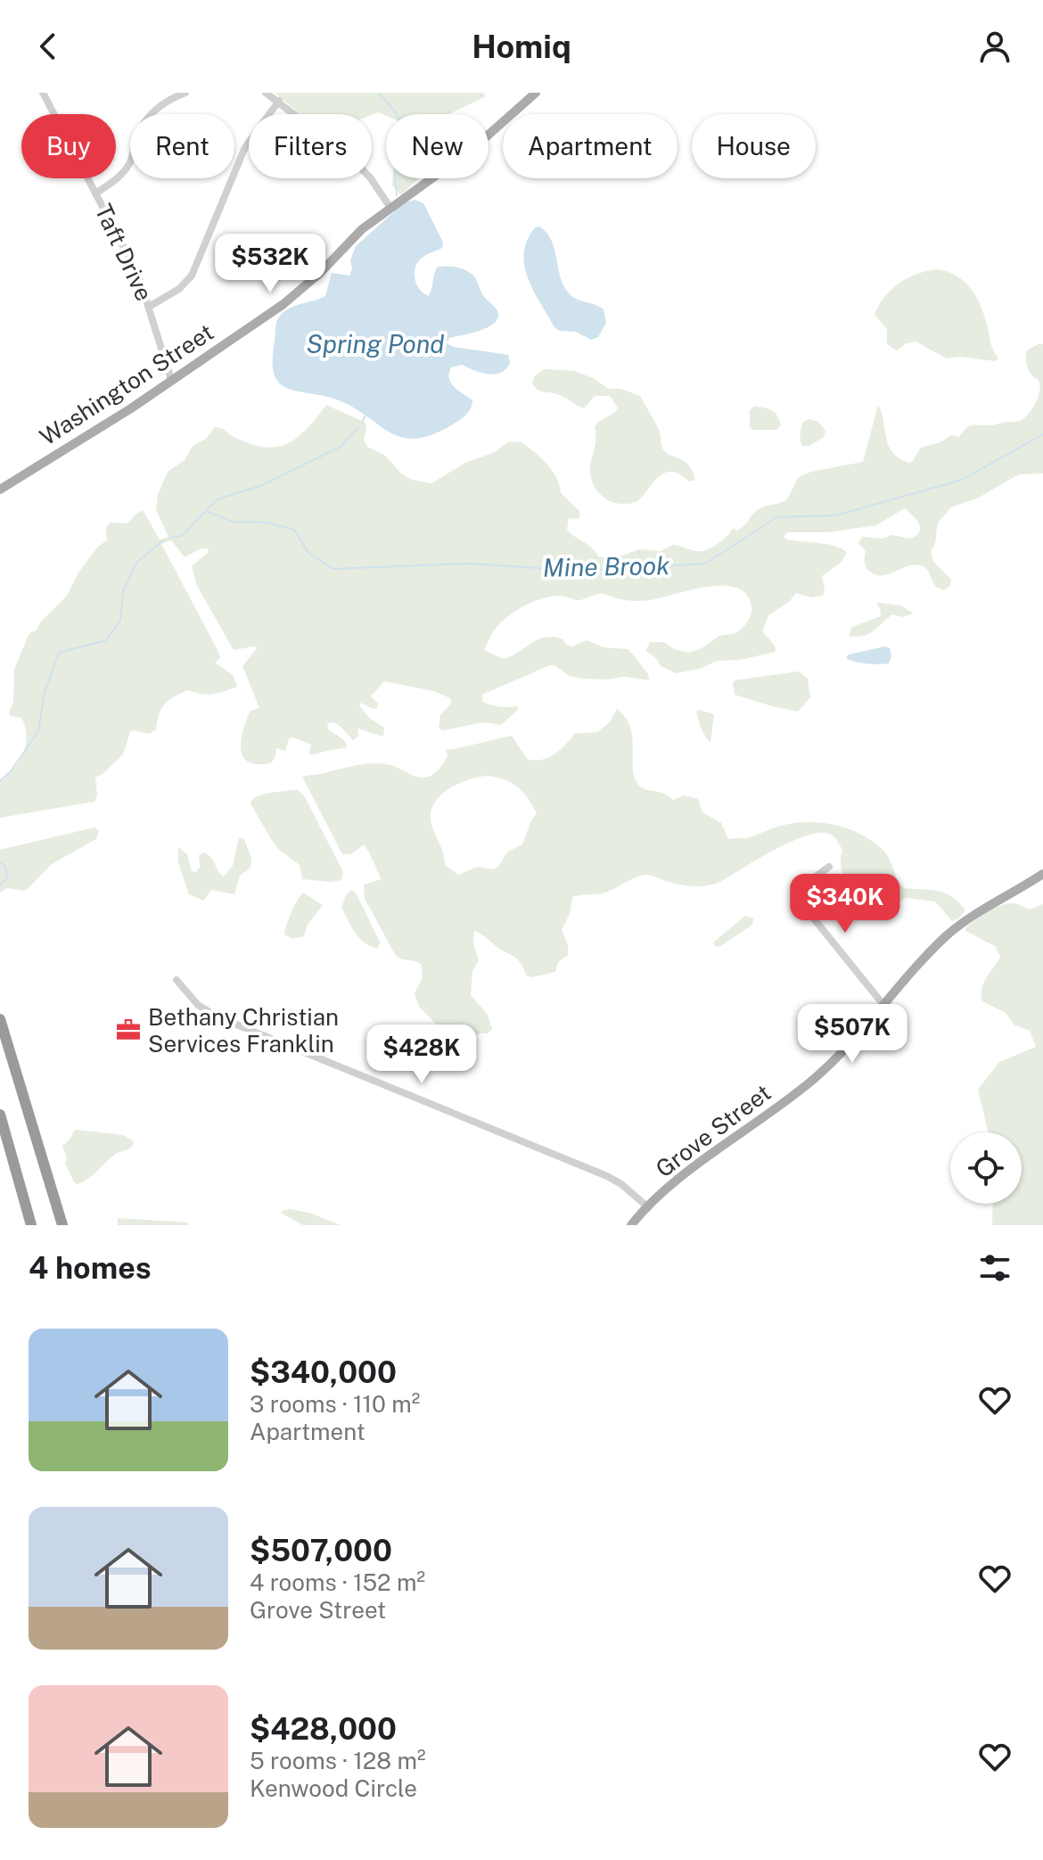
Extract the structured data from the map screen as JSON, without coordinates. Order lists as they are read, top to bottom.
{
  "streets": {
    "main road": ["Washington Street", "Grove Street"],
    "street": ["Taft Drive"]
  },
  "crossings": [
    ["Taft Drive", "Washington Street"]
  ],
  "water": ["Spring Pond", "Mine Brook"],
  "places": {
    "office": ["Bethany Christian Services Franklin"]
  },
  "page": {
    "header": "Homiq",
    "chip": [
      "Buy",
      "Rent",
      "Filters",
      "New",
      "Apartment",
      "House"
    ],
    "price": [
      "$532K",
      "$340K",
      "$507K",
      "$428K"
    ],
    "heading": "4 homes",
    "list": [
      {
        "name": "$340,000",
        "note": "3 rooms · 110 m² · Apartment"
      },
      {
        "name": "$507,000",
        "note": "4 rooms · 152 m² · Grove Street"
      },
      {
        "name": "$428,000",
        "note": "5 rooms · 128 m² · Kenwood Circle"
      }
    ]
  }
}
